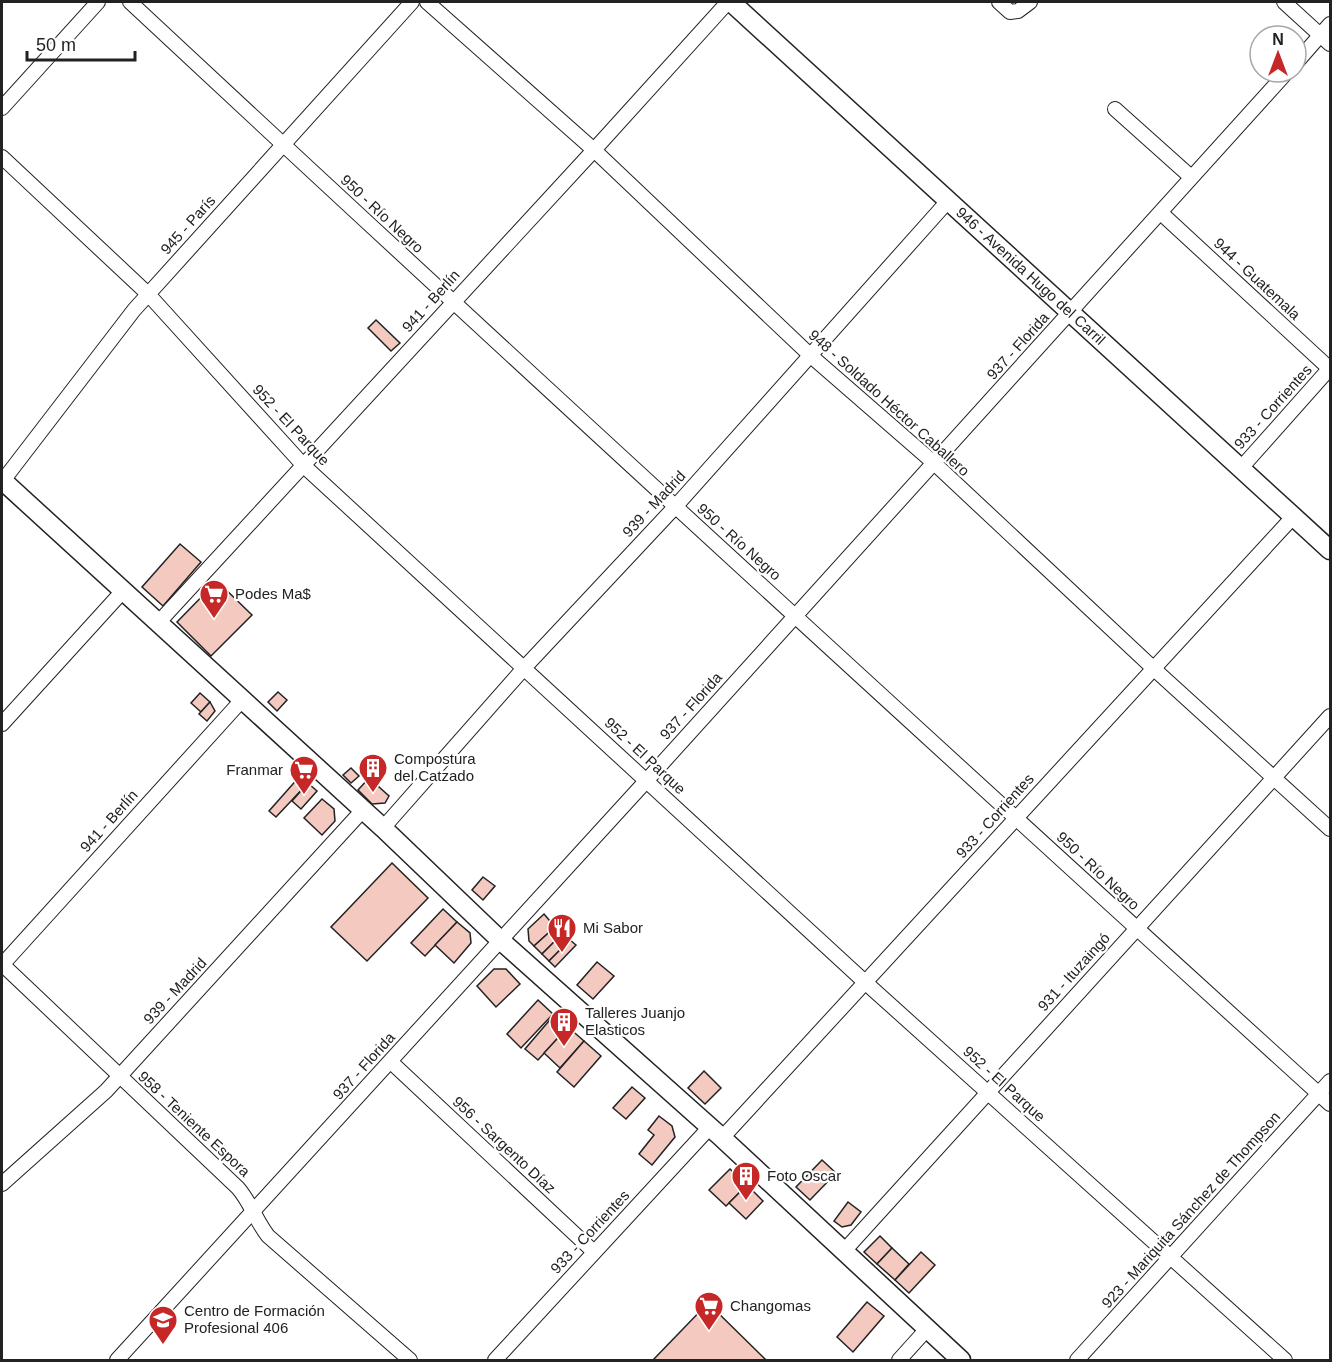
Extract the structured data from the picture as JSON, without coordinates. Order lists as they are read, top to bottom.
{
  "streets": {
    "main road": ["946 - Avenida Hugo del Carril"],
    "street": [
      "950 - Río Negro",
      "945 - París",
      "944 - Guatemala",
      "941 - Berlín",
      "937 - Florida",
      "948 - Soldado Héctor Caballero",
      "933 - Corrientes",
      "952 - El Parque",
      "939 - Madrid",
      "931 - Ituzaingó",
      "958 - Teniente Espora",
      "956 - Sargento Díaz",
      "923 - Mariquita Sánchez de Thompson"
    ]
  },
  "crossings": [
    ["950 - Río Negro", "945 - París"],
    ["950 - Río Negro", "941 - Berlín"],
    ["950 - Río Negro", "937 - Florida"],
    ["950 - Río Negro", "933 - Corrientes"],
    ["950 - Río Negro", "939 - Madrid"],
    ["950 - Río Negro", "931 - Ituzaingó"],
    ["950 - Río Negro", "923 - Mariquita Sánchez de Thompson"],
    ["945 - París", "952 - El Parque"],
    ["946 - Avenida Hugo del Carril", "941 - Berlín"],
    ["946 - Avenida Hugo del Carril", "937 - Florida"],
    ["946 - Avenida Hugo del Carril", "933 - Corrientes"],
    ["946 - Avenida Hugo del Carril", "939 - Madrid"],
    ["944 - Guatemala", "937 - Florida"],
    ["944 - Guatemala", "933 - Corrientes"],
    ["941 - Berlín", "948 - Soldado Héctor Caballero"],
    ["941 - Berlín", "952 - El Parque"],
    ["941 - Berlín", "958 - Teniente Espora"],
    ["937 - Florida", "948 - Soldado Héctor Caballero"],
    ["937 - Florida", "952 - El Parque"],
    ["937 - Florida", "958 - Teniente Espora"],
    ["937 - Florida", "956 - Sargento Díaz"],
    ["948 - Soldado Héctor Caballero", "933 - Corrientes"],
    ["948 - Soldado Héctor Caballero", "939 - Madrid"],
    ["948 - Soldado Héctor Caballero", "931 - Ituzaingó"],
    ["933 - Corrientes", "952 - El Parque"],
    ["933 - Corrientes", "956 - Sargento Díaz"],
    ["952 - El Parque", "939 - Madrid"],
    ["952 - El Parque", "931 - Ituzaingó"],
    ["952 - El Parque", "923 - Mariquita Sánchez de Thompson"],
    ["939 - Madrid", "958 - Teniente Espora"]
  ],
  "places": {
    "supermarket": ["Podes Ma$", "Franmar", "Changomas"],
    "building": ["Compostura del Catzado", "Talleres Juanjo Elasticos", "Foto Oscar"],
    "restaurant": ["Mi Sabor"],
    "school or university": ["Centro de Formación Profesional 406"]
  },
  "scale_bar": "50 m",
  "north": "top"
}
